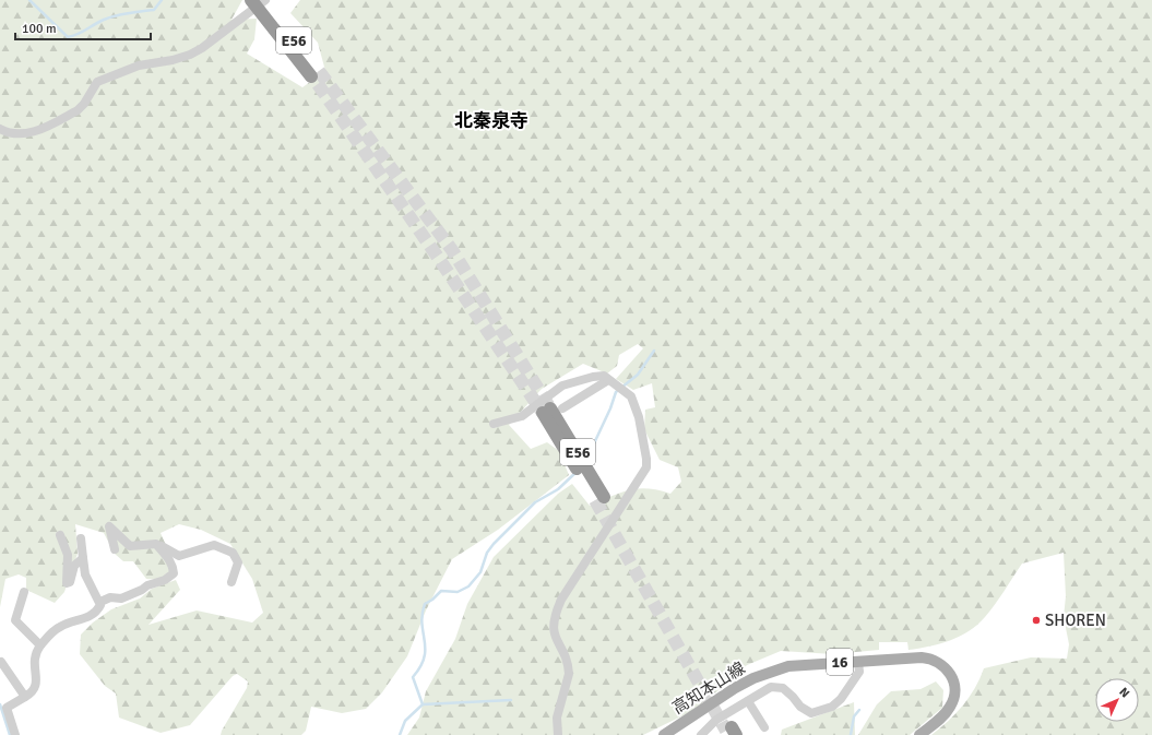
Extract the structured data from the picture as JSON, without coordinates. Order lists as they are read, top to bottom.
{
  "streets": {
    "highway": ["E56"],
    "main road": ["16", "高知本山線"]
  },
  "districts": ["北秦泉寺"],
  "places": ["SHOREN"],
  "scale_bar": "100 m",
  "north": "top right"
}
